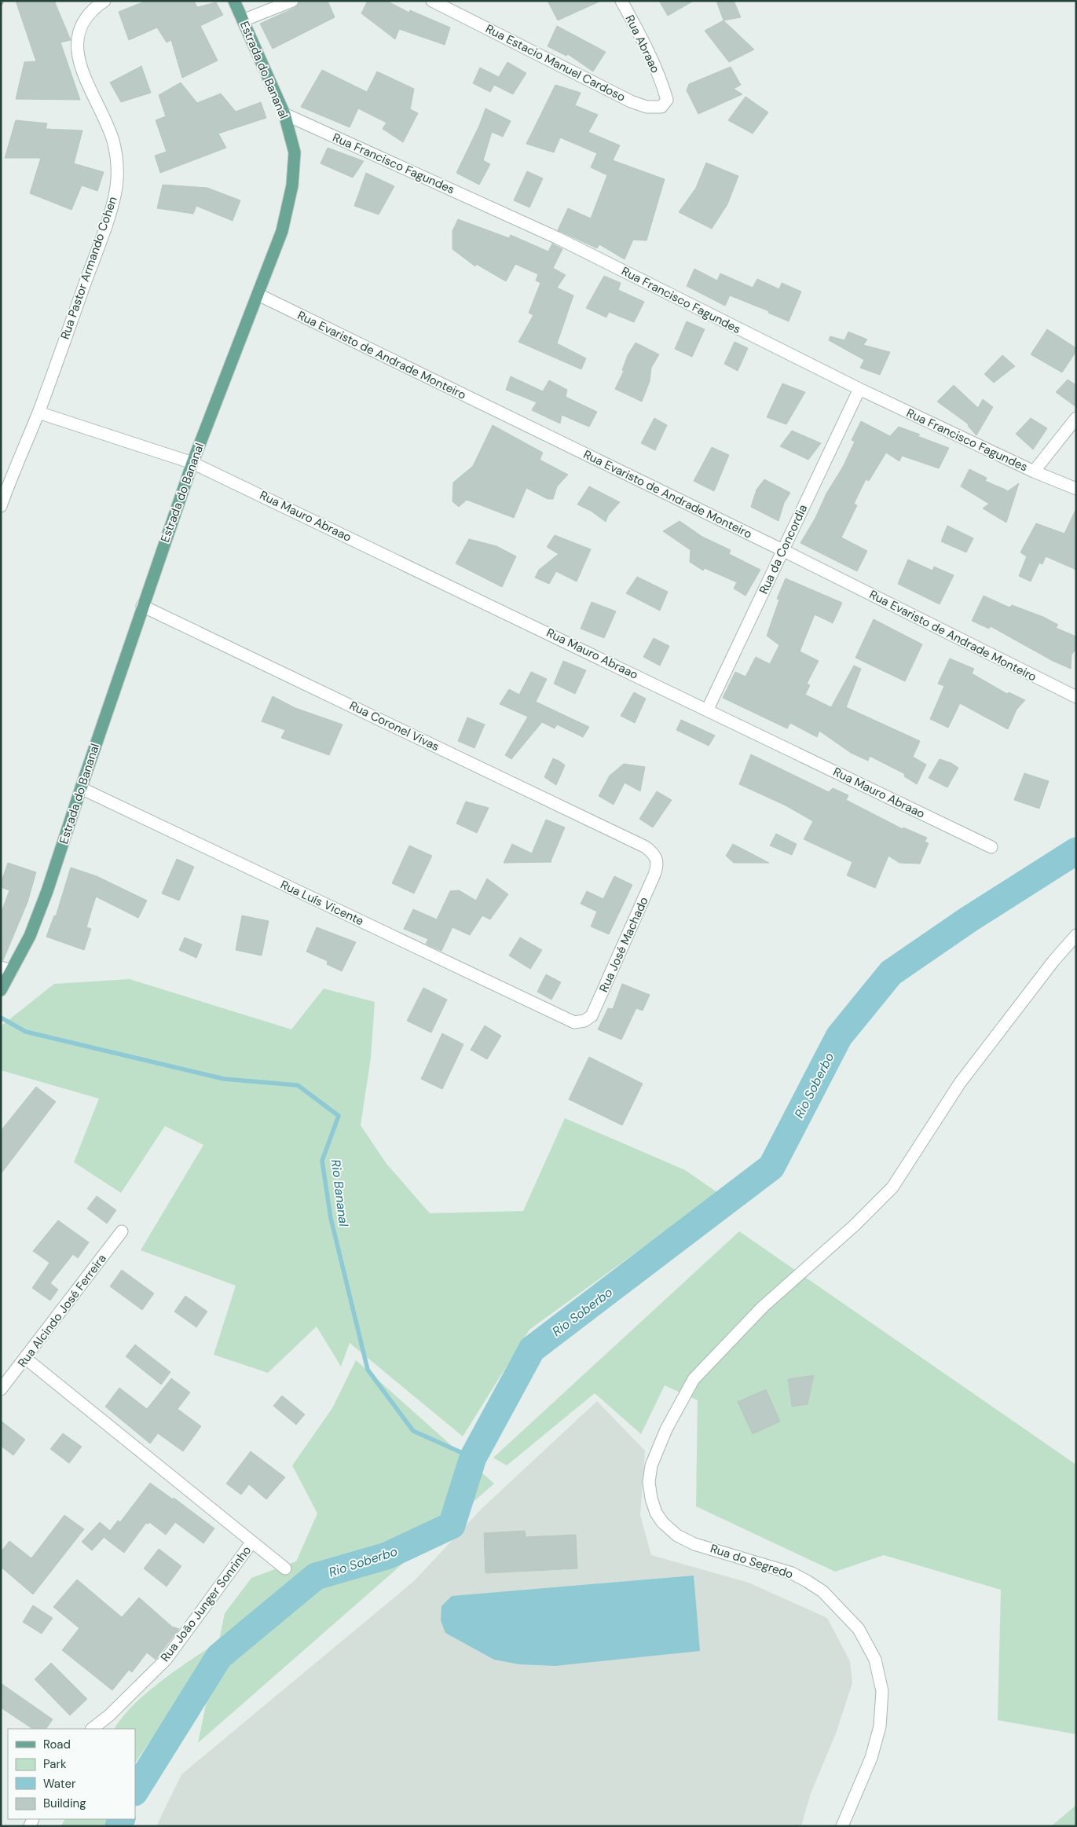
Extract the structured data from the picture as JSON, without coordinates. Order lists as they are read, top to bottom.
{
  "streets": {
    "main road": ["Estrada do Bananal"],
    "street": [
      "Rua Abraao",
      "Rua Estacio Manuel Cardoso",
      "Rua Francisco Fagundes",
      "Rua Pastor Armando Cohen",
      "Rua Evaristo de Andrade Monteiro",
      "Rua Mauro Abraao",
      "Rua da Concordia",
      "Rua Coronel Vivas",
      "Rua Luís Vicente",
      "Rua José Machado",
      "Rua Alcindo José Ferreira",
      "Rua do Segredo",
      "Rua João Junger Sonrinho"
    ]
  },
  "crossings": [
    ["Rua Abraao", "Rua Estacio Manuel Cardoso"],
    ["Estrada do Bananal", "Rua Francisco Fagundes"],
    ["Estrada do Bananal", "Rua Evaristo de Andrade Monteiro"],
    ["Estrada do Bananal", "Rua Mauro Abraao"],
    ["Estrada do Bananal", "Rua Coronel Vivas"],
    ["Estrada do Bananal", "Rua Luís Vicente"],
    ["Rua Francisco Fagundes", "Rua da Concordia"],
    ["Rua Pastor Armando Cohen", "Rua Mauro Abraao"],
    ["Rua Evaristo de Andrade Monteiro", "Rua da Concordia"],
    ["Rua Mauro Abraao", "Rua da Concordia"],
    ["Rua Coronel Vivas", "Rua José Machado"],
    ["Rua Luís Vicente", "Rua José Machado"]
  ],
  "water": ["Rio Soberbo", "Rio Bananal"],
  "legend": [
    "Road",
    "Park",
    "Water",
    "Building"
  ]
}
